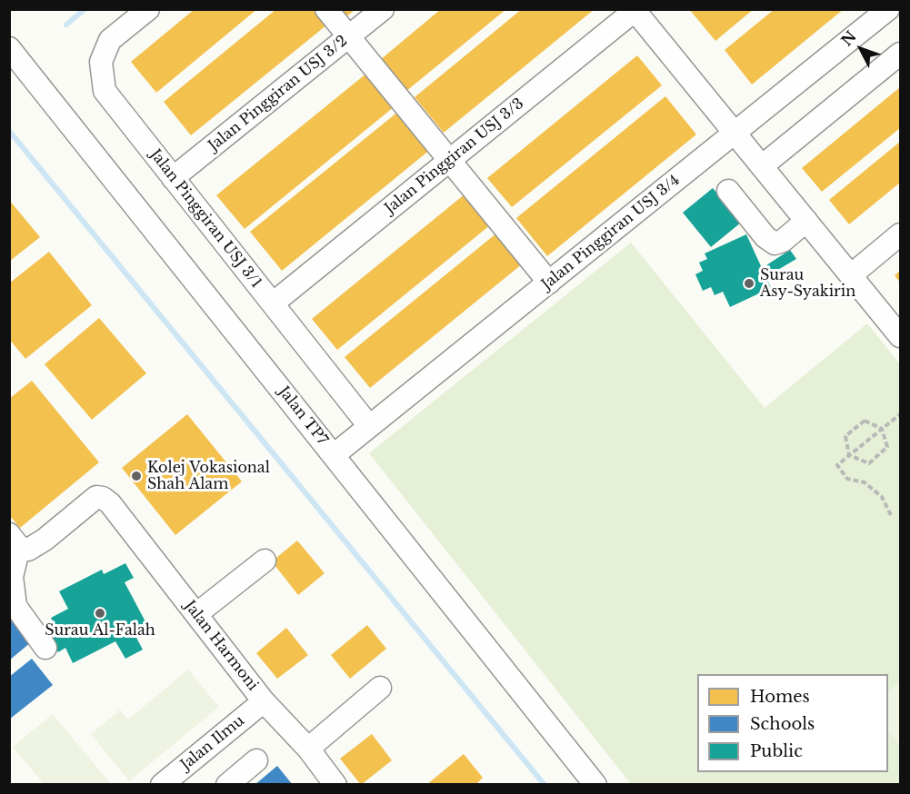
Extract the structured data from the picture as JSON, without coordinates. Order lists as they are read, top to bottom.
{
  "streets": {
    "street": [
      "Jalan Pinggiran USJ 3/2",
      "Jalan Pinggiran USJ 3/3",
      "Jalan Pinggiran USJ 3/1",
      "Jalan Pinggiran USJ 3/4",
      "Jalan TP7",
      "Jalan Harmoni",
      "Jalan Ilmu"
    ]
  },
  "crossings": [
    ["Jalan Pinggiran USJ 3/2", "Jalan Pinggiran USJ 3/1"],
    ["Jalan Pinggiran USJ 3/3", "Jalan Pinggiran USJ 3/1"],
    ["Jalan Pinggiran USJ 3/1", "Jalan Pinggiran USJ 3/4"],
    ["Jalan Pinggiran USJ 3/4", "Jalan TP7"],
    ["Jalan Harmoni", "Jalan Ilmu"]
  ],
  "places": ["Surau Asy-Syakirin", "Kolej Vokasional Shah Alam", "Surau Al-Falah"],
  "legend": ["Homes", "Schools", "Public"],
  "north": "top left"
}
